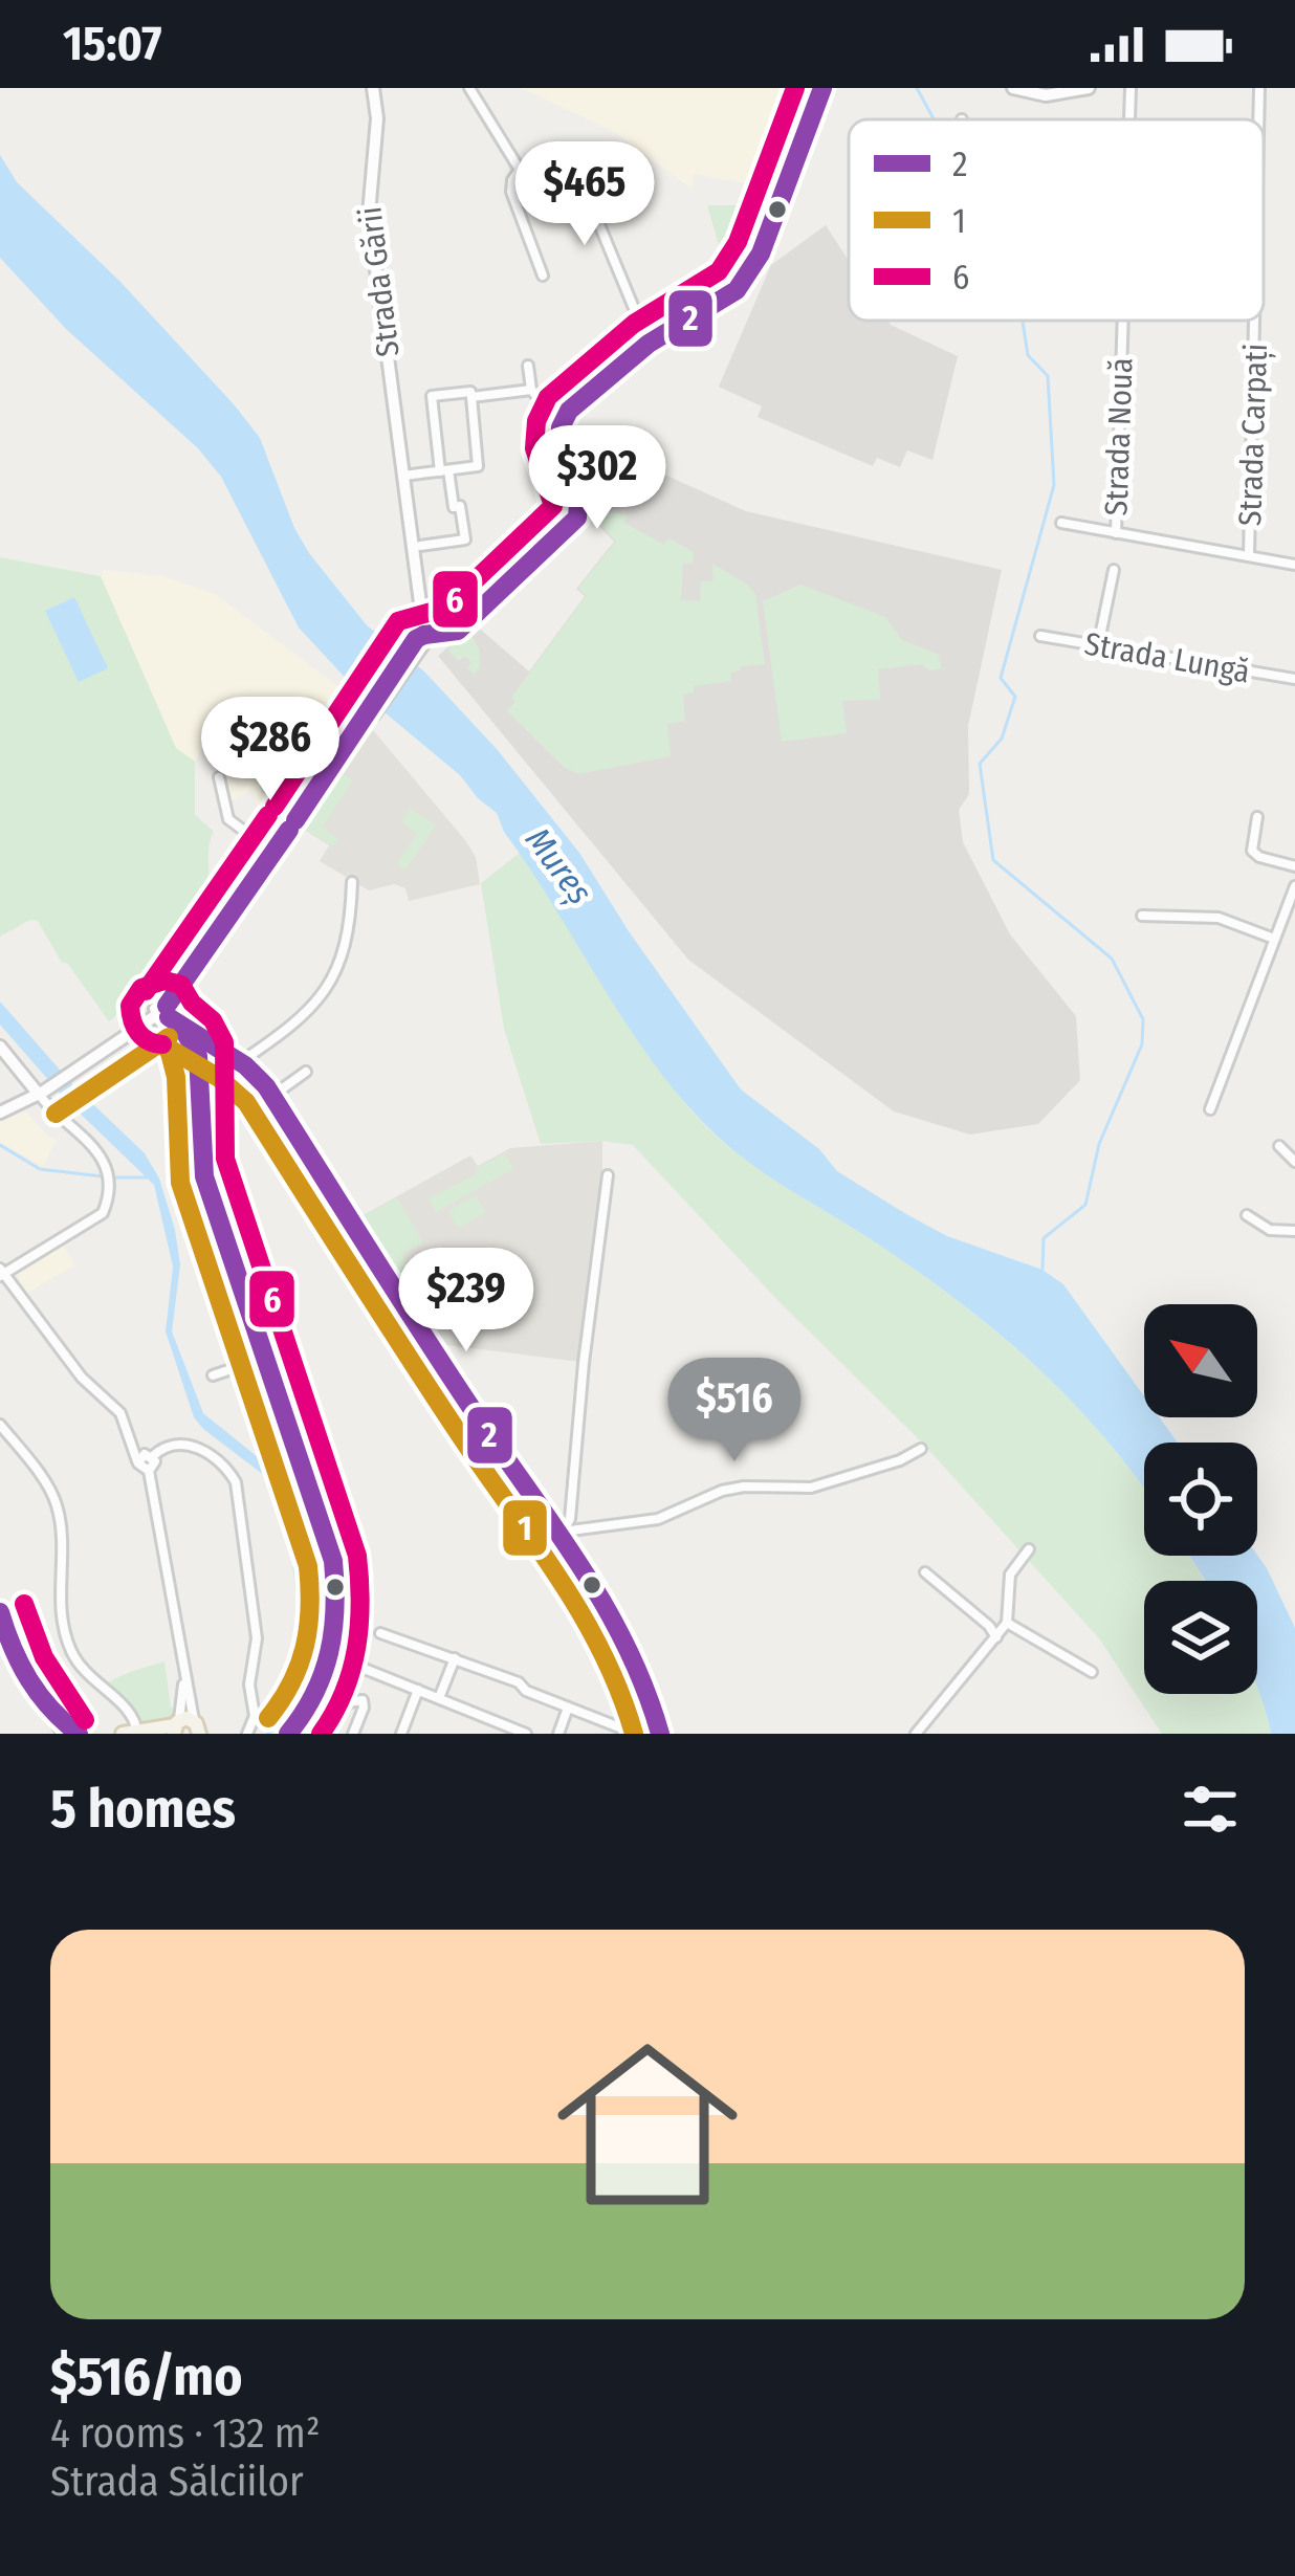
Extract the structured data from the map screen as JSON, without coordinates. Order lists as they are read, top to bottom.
{
  "streets": {
    "main road": ["Strada Gării"],
    "street": ["Strada Carpați", "Strada Nouă", "Strada Lungă"]
  },
  "water": ["Mureș"],
  "lines": ["transit line 2", "transit line 6", "transit line 1"],
  "legend": ["2", "1", "6"],
  "north": "top left",
  "page": {
    "status": "15:07",
    "price": [
      "$465",
      "$302",
      "$286",
      "$239",
      "$516"
    ],
    "heading": "5 homes",
    "list": [
      {
        "name": "$516/mo",
        "note": "4 rooms · 132 m² · Strada Sălciilor"
      }
    ]
  }
}
